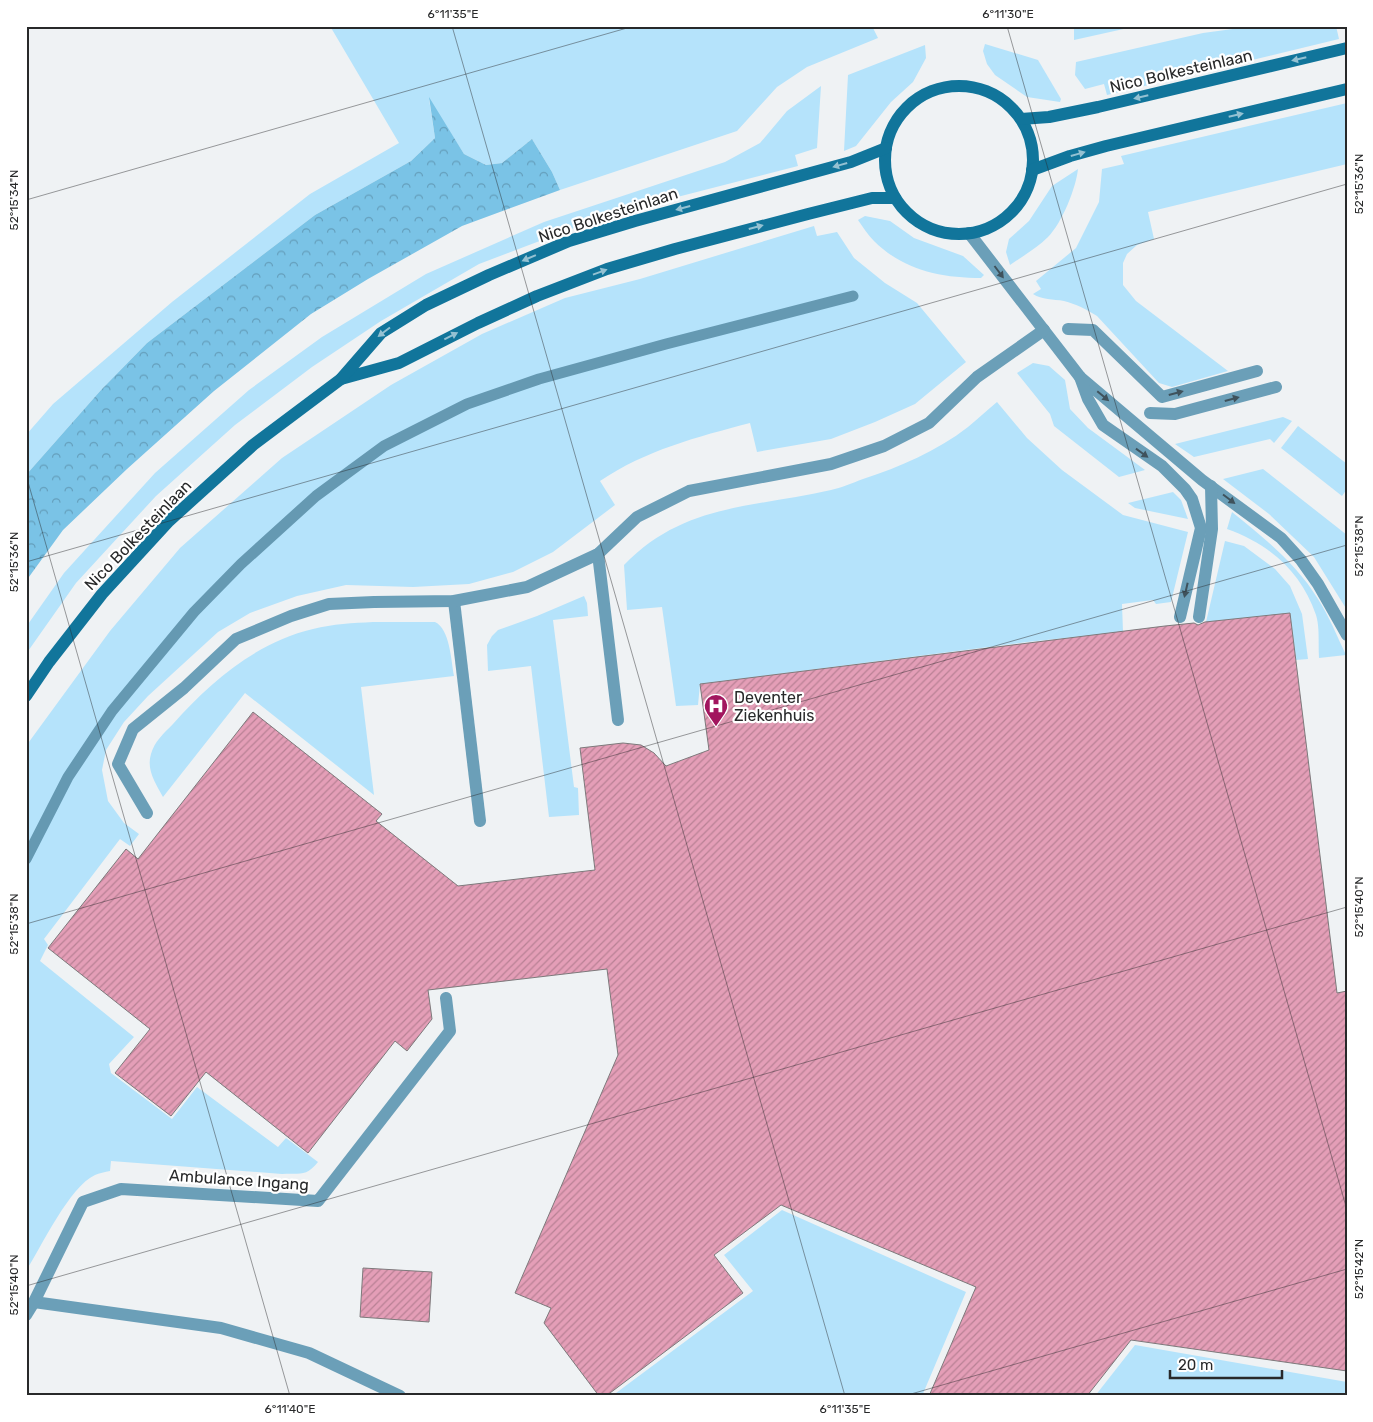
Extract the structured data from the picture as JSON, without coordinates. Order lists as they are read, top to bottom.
{
  "streets": {
    "street": ["Nico Bolkesteinlaan"],
    "lane": ["Ambulance Ingang"]
  },
  "places": {
    "hospital": ["Deventer Ziekenhuis"]
  },
  "scale_bar": "20 m",
  "coordinates": [
    "6°11'35\"E",
    "6°11'30\"E",
    "52°15'36\"N",
    "52°15'34\"N",
    "52°15'38\"N",
    "52°15'40\"N",
    "52°15'42\"N",
    "6°11'40\"E"
  ]
}
